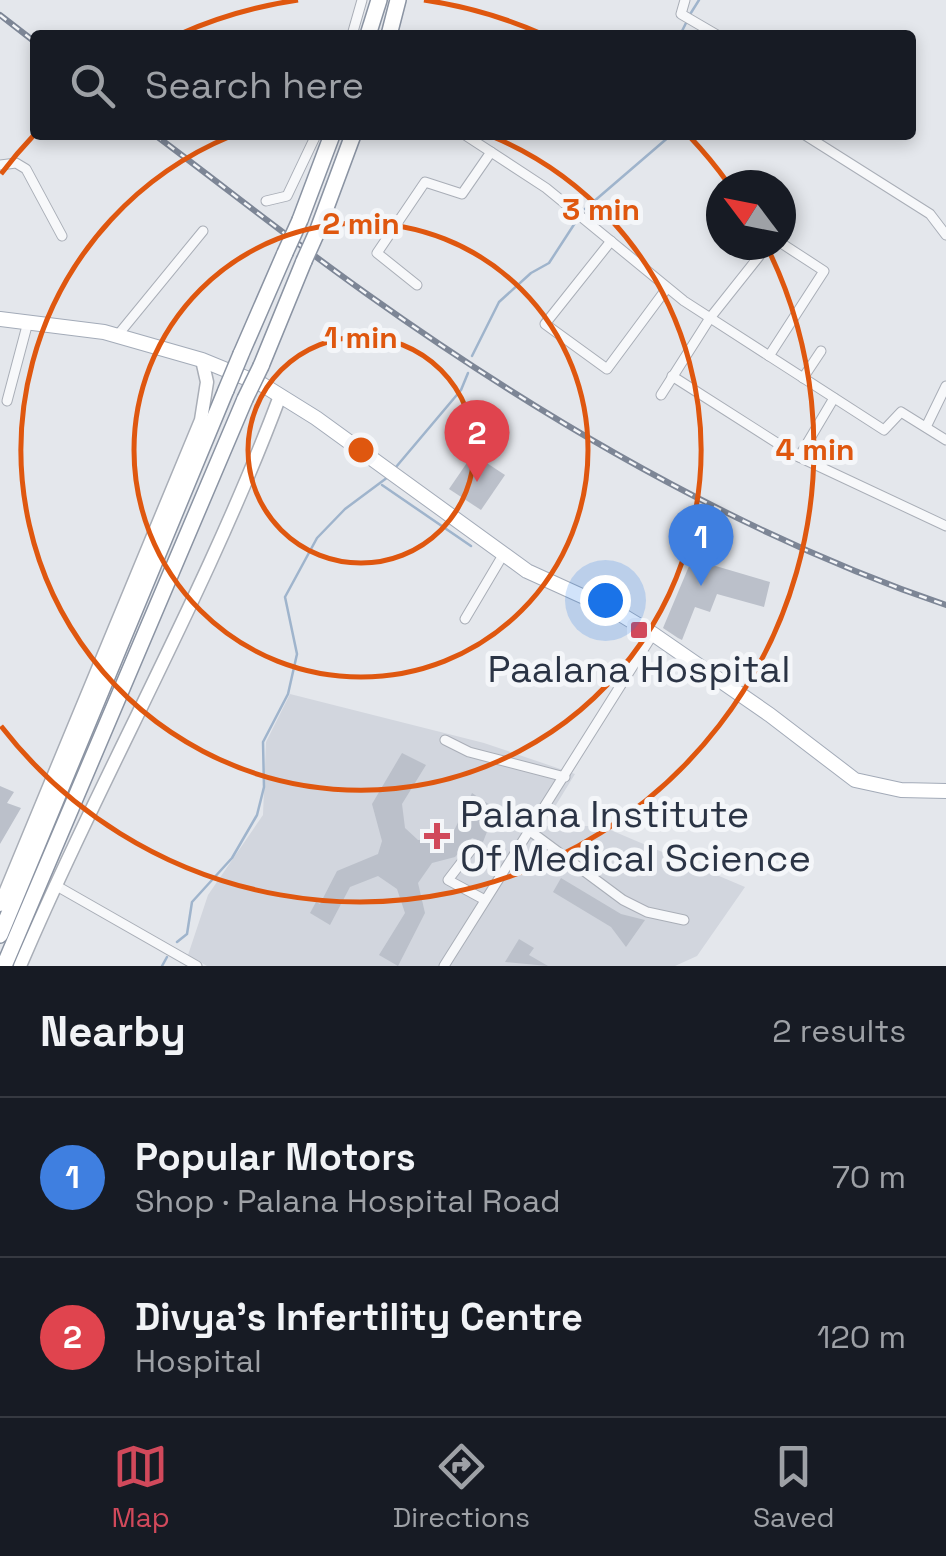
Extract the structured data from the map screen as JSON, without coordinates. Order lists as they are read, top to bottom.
{
  "places": {
    "transit": ["Paalana Hospital"],
    "health": ["Palana Institute Of Medical Science"]
  },
  "north": "top left",
  "page": {
    "search": "Search here",
    "pins": ["2", "1"],
    "heading": ["Nearby", "2 results"],
    "list": [
      {
        "mark": "1",
        "name": "Popular Motors",
        "note": "Shop · Palana Hospital Road",
        "value": "70 m"
      },
      {
        "mark": "2",
        "name": "Divya's Infertility Centre",
        "note": "Hospital",
        "value": "120 m"
      }
    ],
    "nav": ["Map", "Directions", "Saved"]
  },
  "rings": [
    "3 min",
    "2 min",
    "1 min",
    "4 min"
  ]
}
